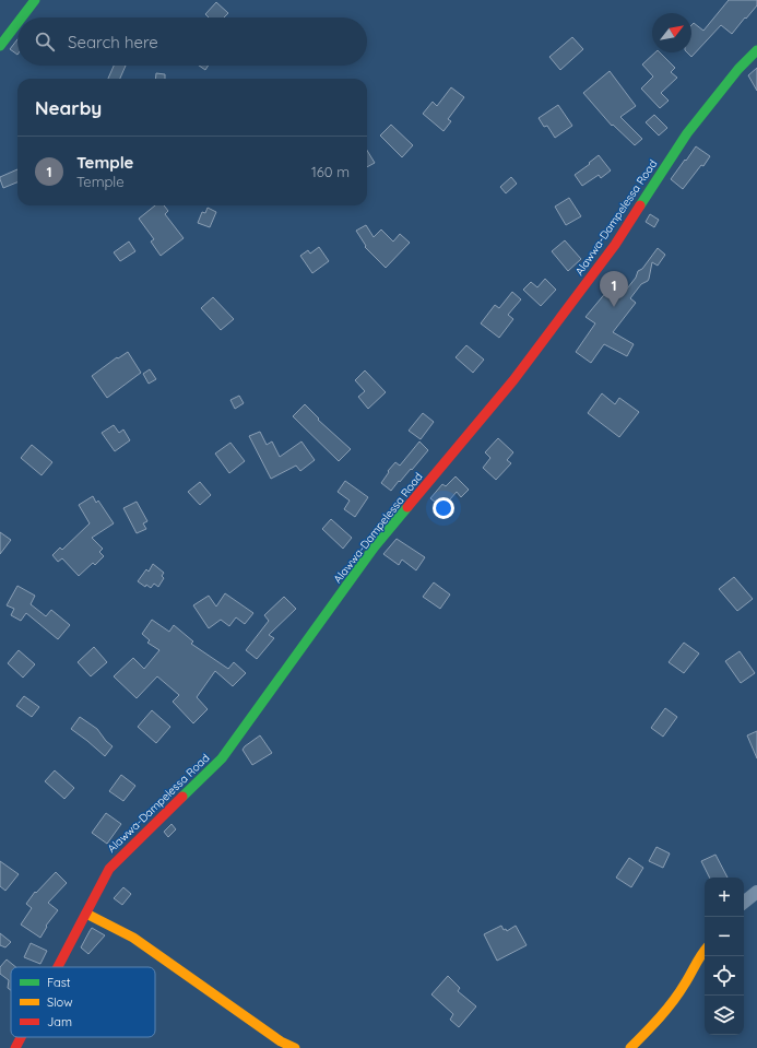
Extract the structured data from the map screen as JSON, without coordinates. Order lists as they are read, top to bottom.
{
  "streets": {
    "main road": ["Alawwa-Dampelessa Road"]
  },
  "legend": ["Fast", "Slow", "Jam"],
  "north": "top right",
  "page": {
    "search": "Search here",
    "heading": "Nearby",
    "list": [
      {
        "mark": "1",
        "name": "Temple",
        "note": "Temple",
        "value": "160 m"
      }
    ],
    "pins": "1",
    "map_buttons": ["+", "−"]
  }
}
